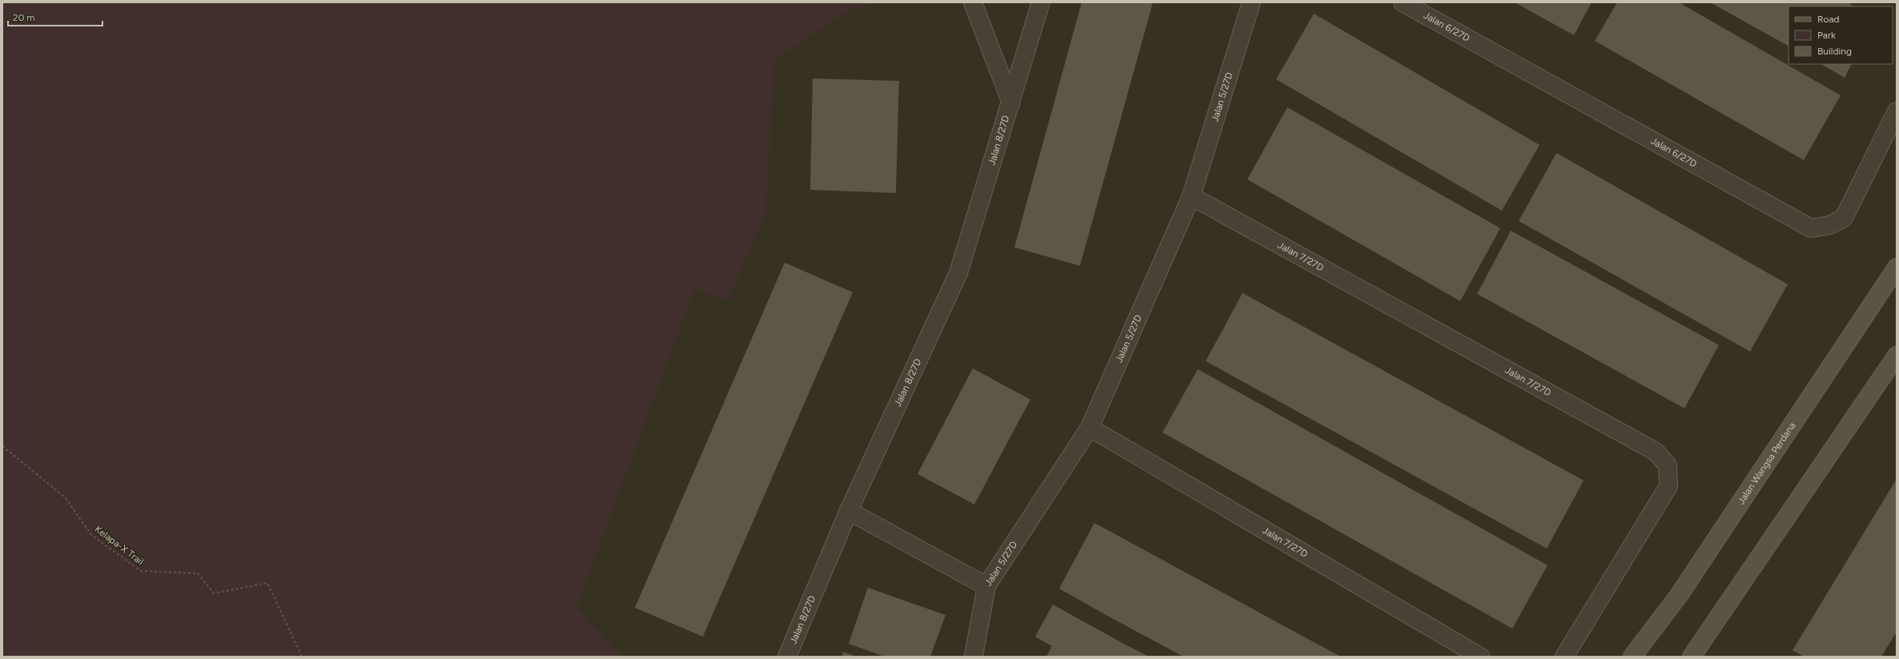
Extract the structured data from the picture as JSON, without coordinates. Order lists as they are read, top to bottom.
{
  "streets": {
    "main road": ["Jalan Wangsa Perdana"],
    "street": [
      "Jalan 6/27D",
      "Jalan 5/27D",
      "Jalan 8/27D",
      "Jalan 7/27D"
    ],
    "path": ["Kelapa-X Trail"]
  },
  "crossings": [
    ["Jalan 5/27D", "Jalan 7/27D"]
  ],
  "legend": ["Road", "Park", "Building"],
  "scale_bar": "20 m"
}
